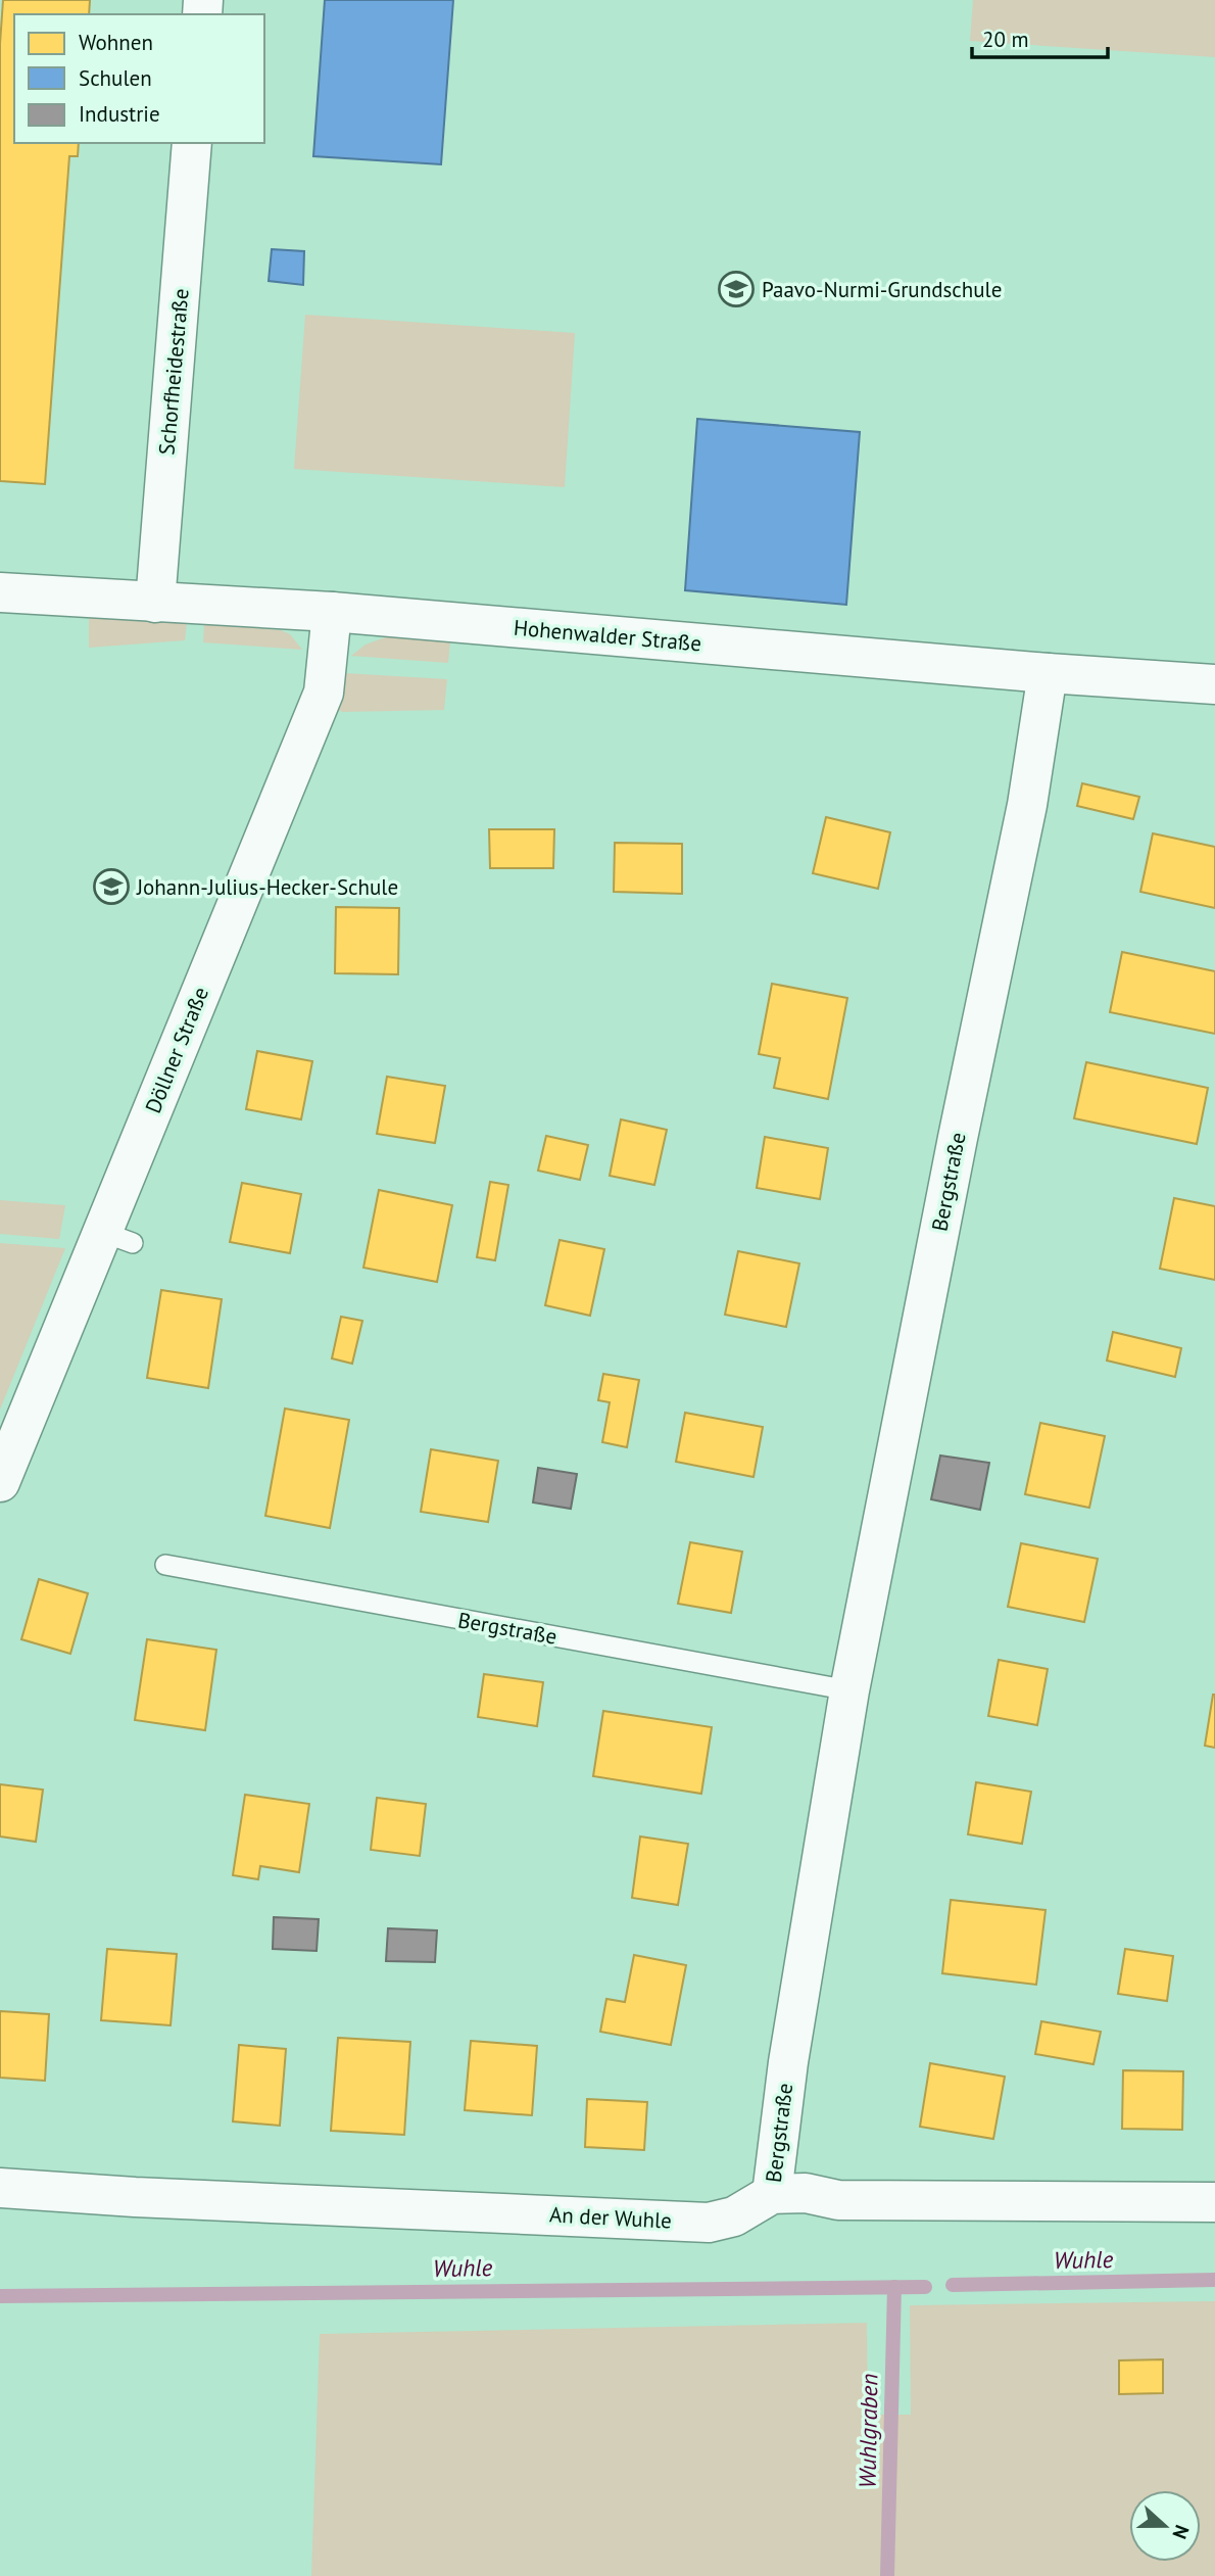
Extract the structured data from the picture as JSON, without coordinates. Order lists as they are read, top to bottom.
{
  "streets": {
    "street": [
      "Schorfheidestraße",
      "Hohenwalder Straße",
      "Döllner Straße",
      "Bergstraße",
      "An der Wuhle"
    ]
  },
  "crossings": [
    ["Schorfheidestraße", "Hohenwalder Straße"],
    ["Hohenwalder Straße", "Döllner Straße"],
    ["Hohenwalder Straße", "Bergstraße"],
    ["Bergstraße", "An der Wuhle"]
  ],
  "water": ["Wuhle", "Wuhlgraben"],
  "places": {
    "school or university": ["Paavo-Nurmi-Grundschule", "Johann-Julius-Hecker-Schule"]
  },
  "legend": ["Wohnen", "Schulen", "Industrie"],
  "scale_bar": "20 m",
  "north": "right"
}
